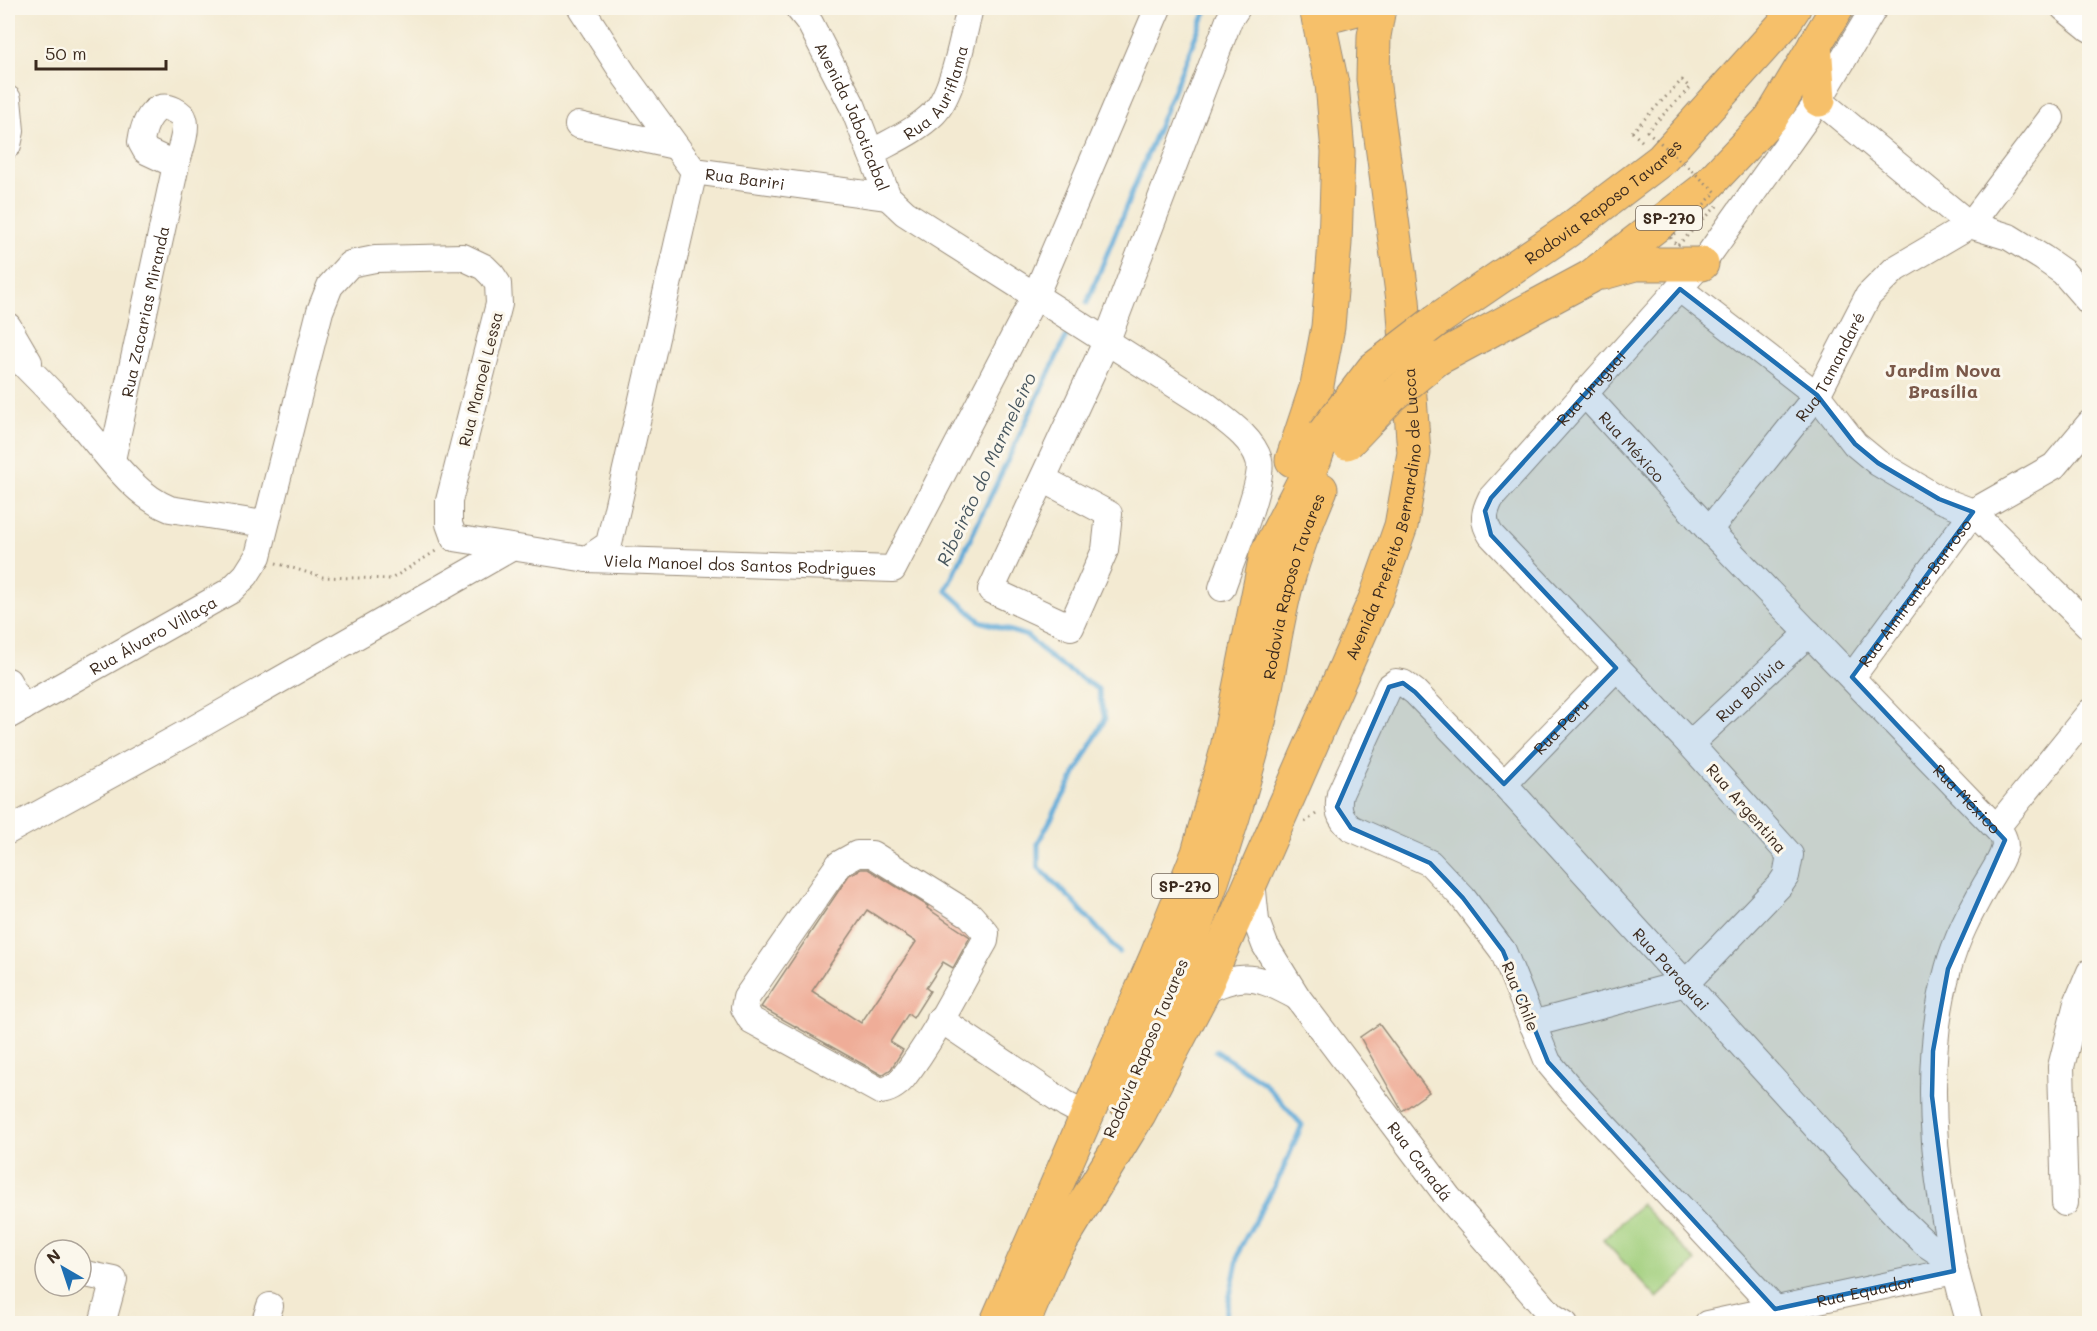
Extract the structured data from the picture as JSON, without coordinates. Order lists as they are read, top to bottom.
{
  "streets": {
    "highway": ["Rodovia Raposo Tavares", "SP-270", "Avenida Prefeito Bernardino de Lucca"],
    "street": [
      "Rua Auriflama",
      "Avenida Jaboticabal",
      "Rua Bariri",
      "Rua Zacarias Miranda",
      "Rua Tamandaré",
      "Rua Manoel Lessa",
      "Rua Uruguai",
      "Rua México",
      "Viela Manoel dos Santos Rodrigues",
      "Rua Almirante Barroso",
      "Rua Álvaro Villaça",
      "Rua Bolívia",
      "Rua Peru",
      "Rua Argentina",
      "Rua Paraguai",
      "Rua Chile",
      "Rua Canadá",
      "Rua Equador"
    ]
  },
  "crossings": [
    ["Rua Auriflama", "Avenida Jaboticabal"],
    ["Avenida Jaboticabal", "Rua Bariri"],
    ["Avenida Jaboticabal", "Viela Manoel dos Santos Rodrigues"],
    ["Rodovia Raposo Tavares", "Avenida Prefeito Bernardino de Lucca"],
    ["Rua Tamandaré", "Rua México"],
    ["Rua Manoel Lessa", "Rua Álvaro Villaça"],
    ["Rua Uruguai", "Rua México"],
    ["Rua Uruguai", "Rua Bolívia"],
    ["Rua Uruguai", "Rua Peru"],
    ["Rua Uruguai", "Rua Argentina"],
    ["Rua México", "Rua Almirante Barroso"],
    ["Rua México", "Rua Bolívia"],
    ["Rua México", "Rua Paraguai"],
    ["Rua México", "Rua Equador"],
    ["Avenida Prefeito Bernardino de Lucca", "Rua Canadá"],
    ["Rua Bolívia", "Rua Argentina"],
    ["Rua Peru", "Rua Paraguai"],
    ["Rua Argentina", "Rua Paraguai"],
    ["Rua Paraguai", "Rua Chile"],
    ["Rua Paraguai", "Rua Equador"],
    ["Rua Chile", "Rua Equador"]
  ],
  "districts": ["Jardim Nova Brasília"],
  "water": ["Ribeirão do Marmeleiro"],
  "scale_bar": "50 m",
  "north": "top left"
}
